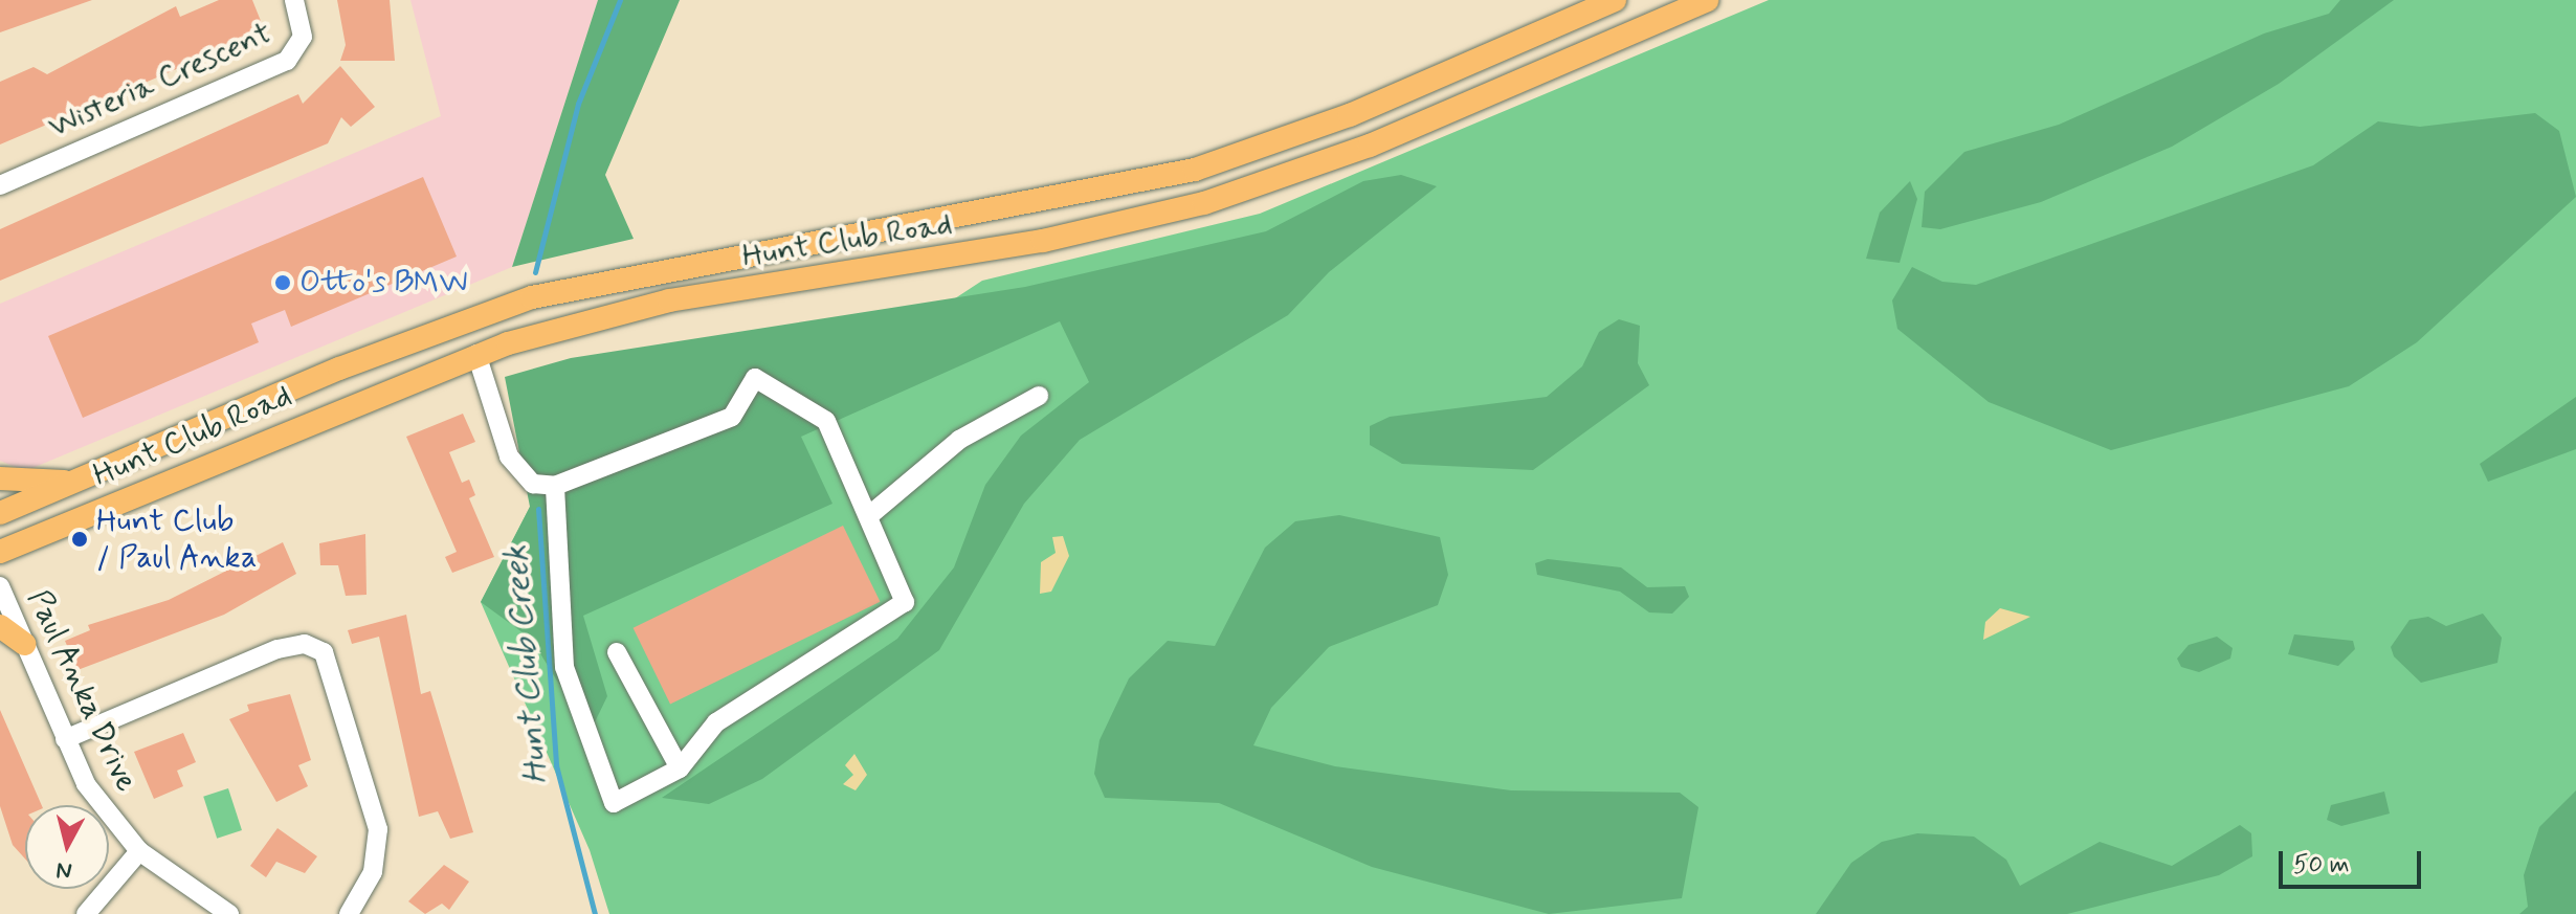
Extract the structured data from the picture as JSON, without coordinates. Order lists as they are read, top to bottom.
{
  "streets": {
    "main road": ["Hunt Club Road"],
    "street": ["Wisteria Crescent", "Paul Anka Drive"]
  },
  "water": ["Hunt Club Creek"],
  "places": ["Otto's BMW", "Hunt Club / Paul Anka"],
  "scale_bar": "50 m",
  "north": "bottom"
}
